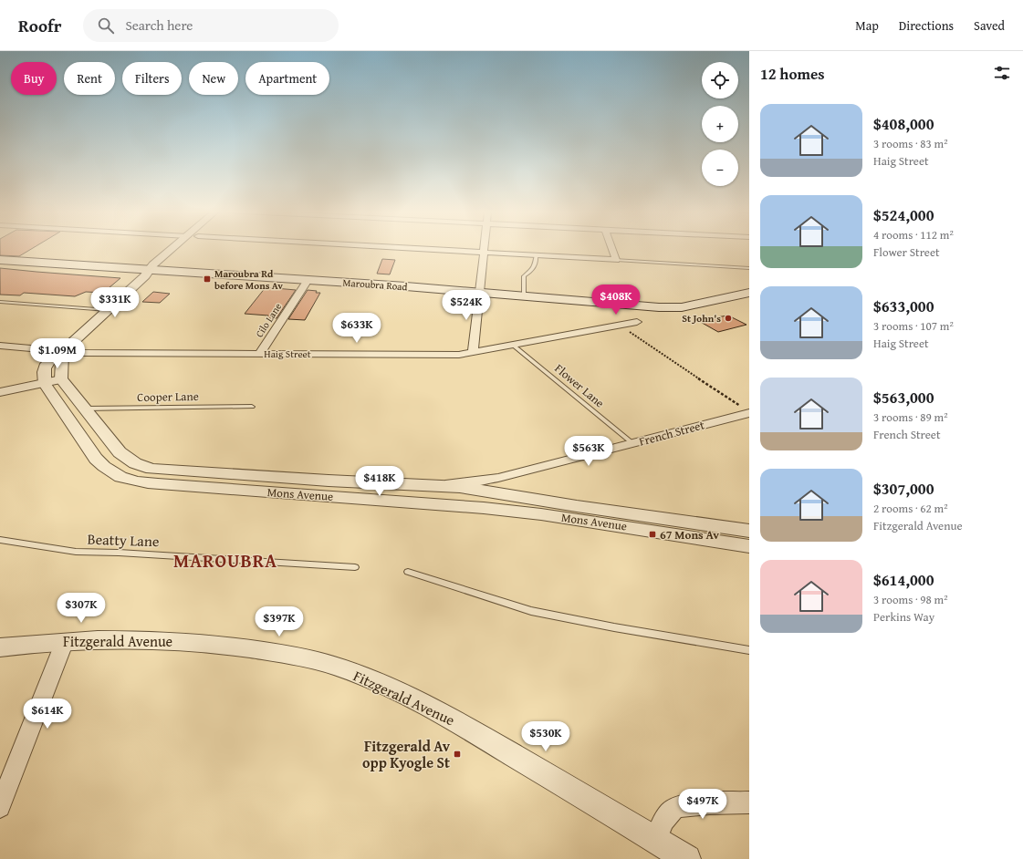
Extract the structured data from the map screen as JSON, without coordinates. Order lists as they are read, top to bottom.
{
  "streets": {
    "main road": ["Maroubra Road"],
    "street": [
      "Cilo Lane",
      "Haig Street",
      "French Street",
      "Mons Avenue",
      "Fitzgerald Avenue"
    ],
    "lane": ["Flower Lane", "Cooper Lane", "Beatty Lane"]
  },
  "crossings": [
    ["Maroubra Road", "Cilo Lane"],
    ["Cilo Lane", "Haig Street"],
    ["Haig Street", "Flower Lane"],
    ["Flower Lane", "French Street"],
    ["Cooper Lane", "Mons Avenue"],
    ["French Street", "Mons Avenue"]
  ],
  "districts": ["MAROUBRA"],
  "places": {
    "transit": ["Maroubra Rd before Mons Av", "67 Mons Av", "Fitzgerald Av opp Kyogle St"],
    "other": ["St John's"]
  },
  "page": {
    "header": "Roofr",
    "search": "Search here",
    "nav": ["Map", "Directions", "Saved"],
    "heading": "12 homes",
    "map_buttons": ["+", "−"],
    "chip": [
      "Buy",
      "Rent",
      "Filters",
      "New",
      "Apartment"
    ],
    "list": [
      {
        "name": "$408,000",
        "note": "3 rooms · 83 m² · Haig Street"
      },
      {
        "name": "$524,000",
        "note": "4 rooms · 112 m² · Flower Street"
      },
      {
        "name": "$633,000",
        "note": "3 rooms · 107 m² · Haig Street"
      },
      {
        "name": "$563,000",
        "note": "3 rooms · 89 m² · French Street"
      },
      {
        "name": "$307,000",
        "note": "2 rooms · 62 m² · Fitzgerald Avenue"
      },
      {
        "name": "$614,000",
        "note": "3 rooms · 98 m² · Perkins Way"
      }
    ],
    "price": [
      "$408K",
      "$331K",
      "$524K",
      "$633K",
      "$1.09M",
      "$563K",
      "$418K",
      "$307K",
      "$397K",
      "$614K",
      "$530K",
      "$497K"
    ]
  }
}
